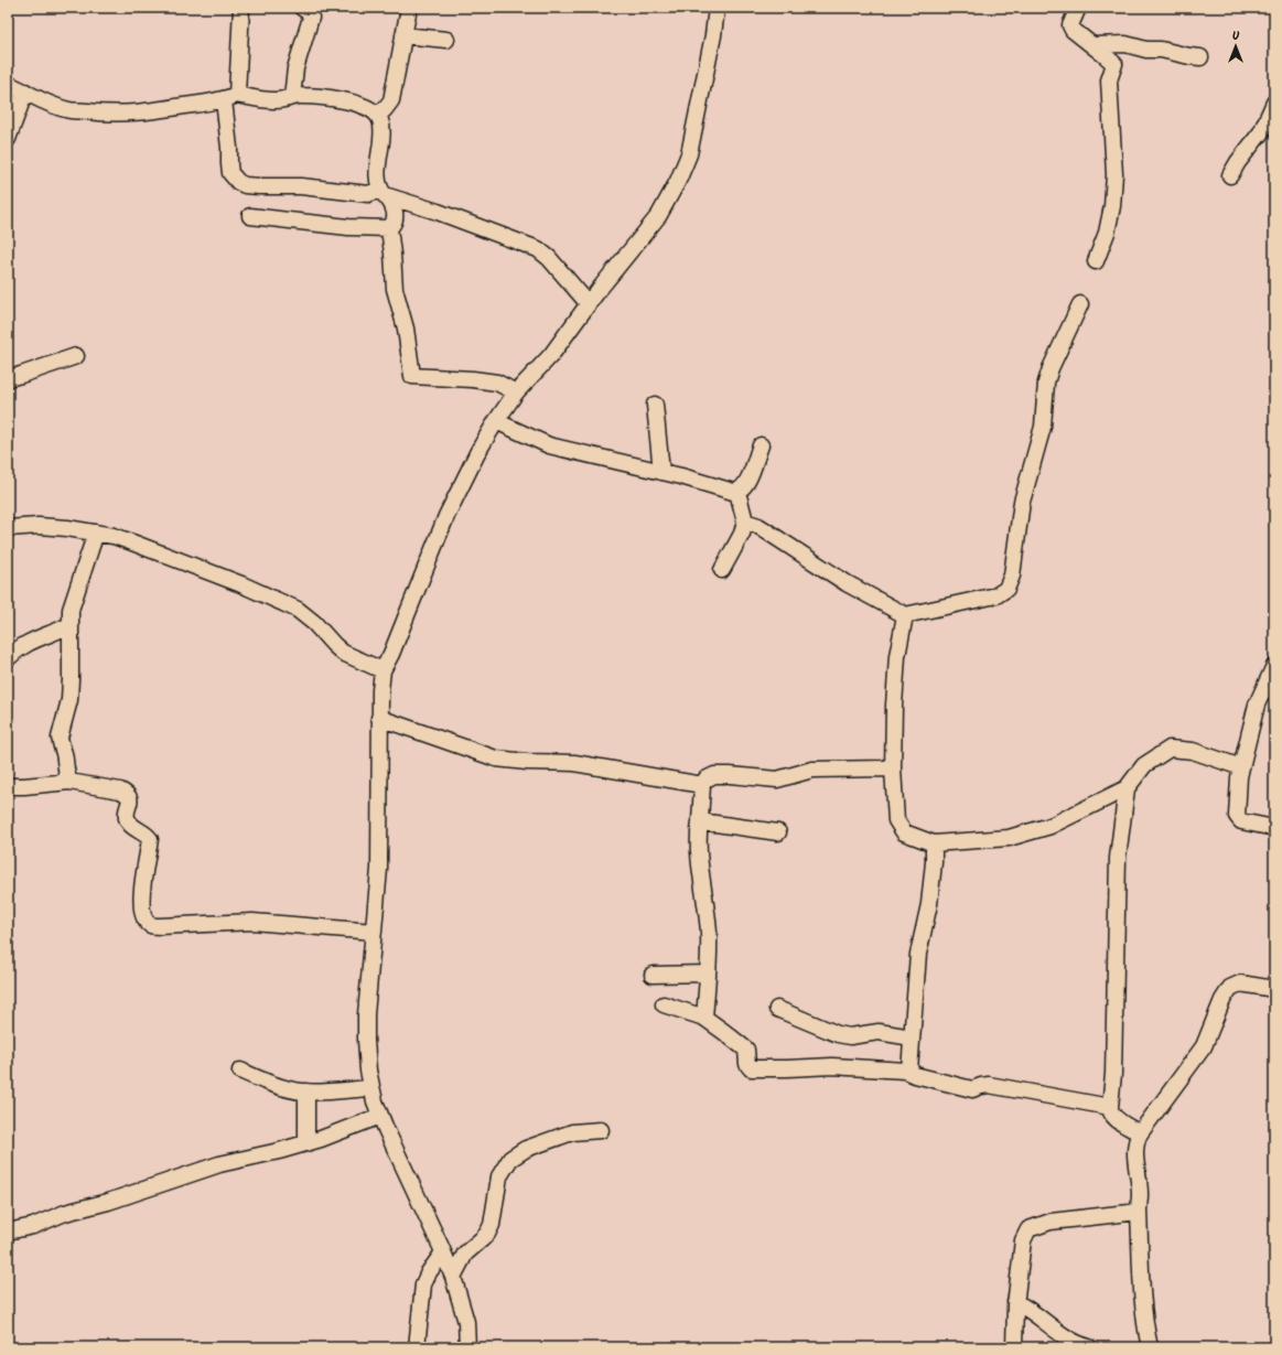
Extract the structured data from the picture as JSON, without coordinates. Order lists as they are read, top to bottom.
{
  "north": "top"
}
